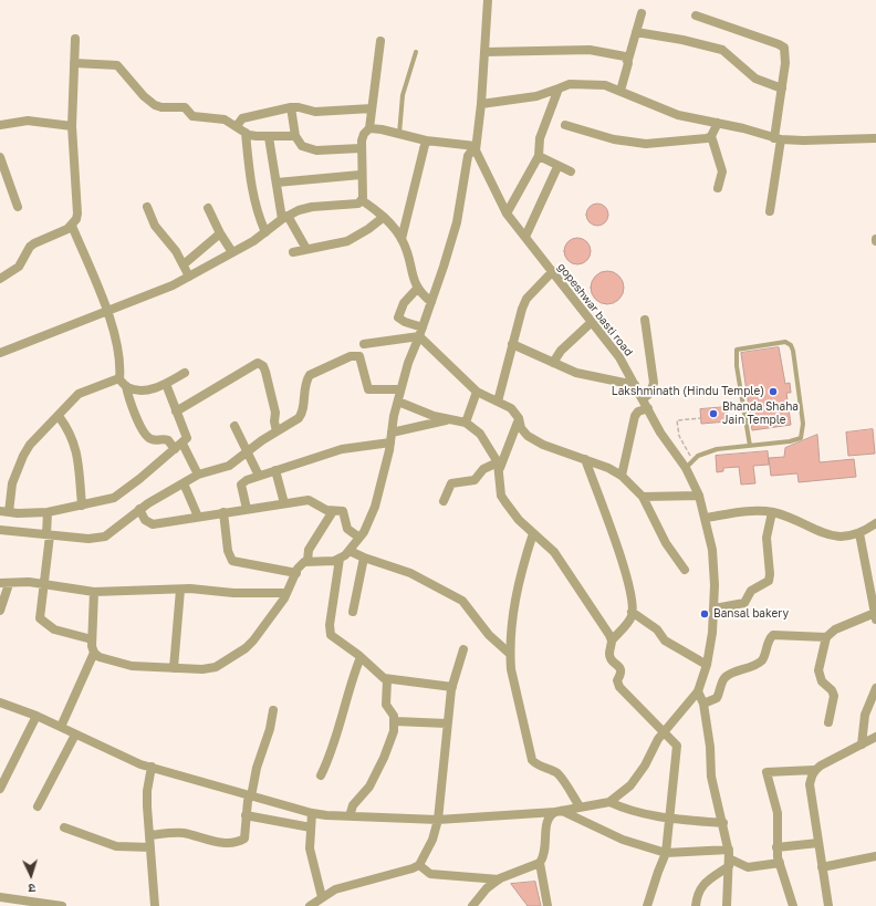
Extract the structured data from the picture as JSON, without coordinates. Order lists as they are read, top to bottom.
{
  "streets": {
    "street": ["gopeshwar basti road"]
  },
  "places": ["Lakshminath (Hindu Temple)", "Bhanda Shaha Jain Temple", "Bansal bakery"],
  "north": "bottom"
}
